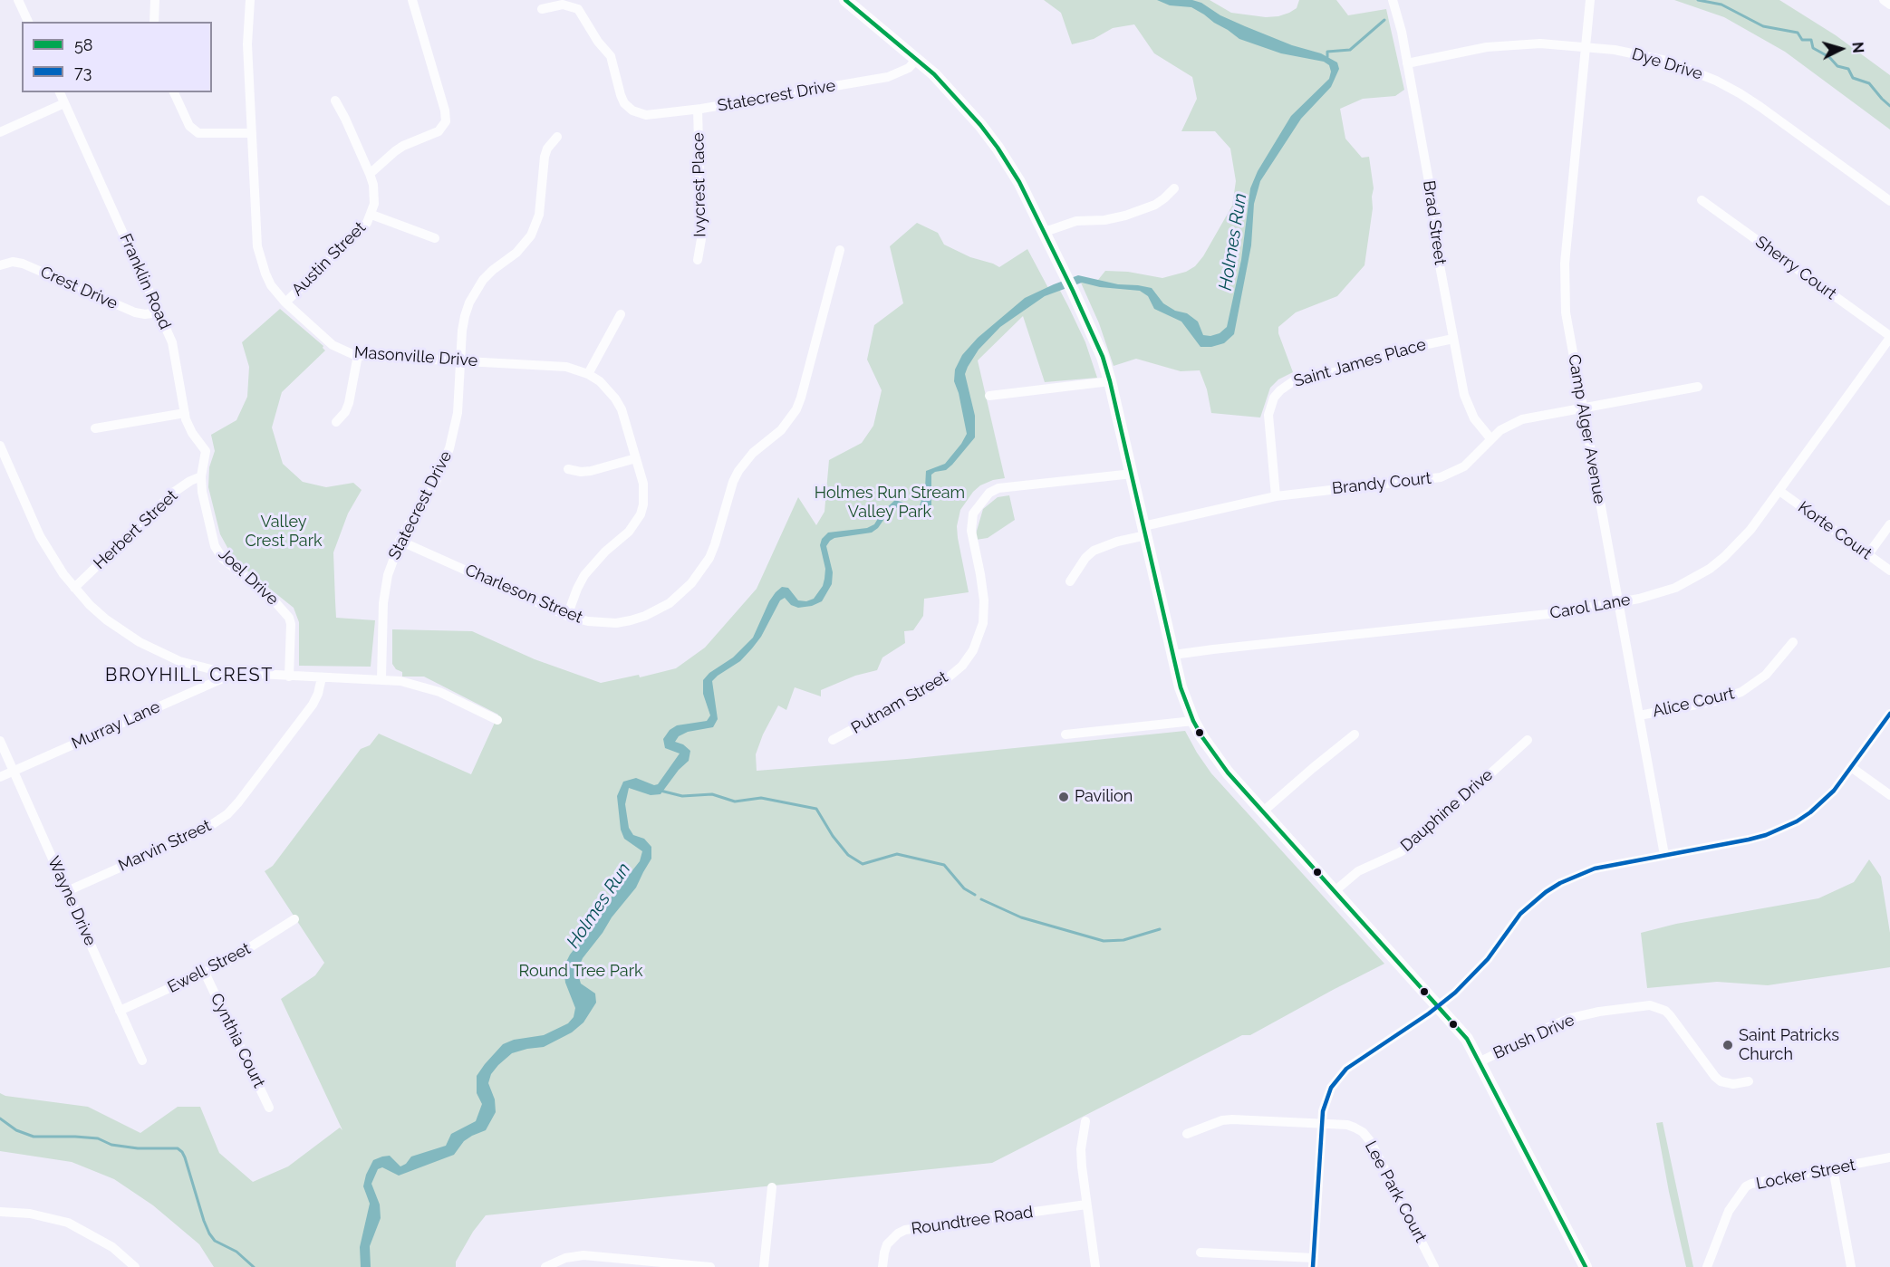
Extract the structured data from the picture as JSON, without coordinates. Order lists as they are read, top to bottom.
{
  "streets": {
    "street": [
      "Dye Drive",
      "Statecrest Drive",
      "Ivycrest Place",
      "Brad Street",
      "Austin Street",
      "Sherry Court",
      "Franklin Road",
      "Crest Drive",
      "Masonville Drive",
      "Saint James Place",
      "Camp Alger Avenue",
      "Brandy Court",
      "Herbert Street",
      "Korte Court",
      "Joel Drive",
      "Charleson Street",
      "Carol Lane",
      "Putnam Street",
      "Alice Court",
      "Murray Lane",
      "Dauphine Drive",
      "Marvin Street",
      "Wayne Drive",
      "Ewell Street",
      "Brush Drive",
      "Cynthia Court",
      "Locker Street",
      "Lee Park Court",
      "Roundtree Road"
    ]
  },
  "crossings": [
    ["Dye Drive", "Brad Street"],
    ["Dye Drive", "Camp Alger Avenue"],
    ["Statecrest Drive", "Ivycrest Place"],
    ["Statecrest Drive", "Masonville Drive"],
    ["Statecrest Drive", "Charleson Street"],
    ["Brad Street", "Saint James Place"],
    ["Brad Street", "Brandy Court"],
    ["Austin Street", "Masonville Drive"],
    ["Sherry Court", "Carol Lane"],
    ["Franklin Road", "Crest Drive"],
    ["Franklin Road", "Herbert Street"],
    ["Franklin Road", "Joel Drive"],
    ["Masonville Drive", "Charleson Street"],
    ["Saint James Place", "Brandy Court"],
    ["Camp Alger Avenue", "Brandy Court"],
    ["Camp Alger Avenue", "Carol Lane"],
    ["Camp Alger Avenue", "Alice Court"],
    ["Herbert Street", "Joel Drive"],
    ["Korte Court", "Carol Lane"],
    ["Murray Lane", "Wayne Drive"],
    ["Marvin Street", "Wayne Drive"],
    ["Wayne Drive", "Ewell Street"],
    ["Ewell Street", "Cynthia Court"]
  ],
  "districts": ["BROYHILL CREST"],
  "water": ["Holmes Run"],
  "parks": ["Holmes Run Stream Valley Park", "Valley Crest Park", "Round Tree Park"],
  "places": ["Pavilion", "Saint Patricks Church"],
  "lines": ["transit line 58", "transit line 73"],
  "legend": ["58", "73"],
  "north": "right"
}
